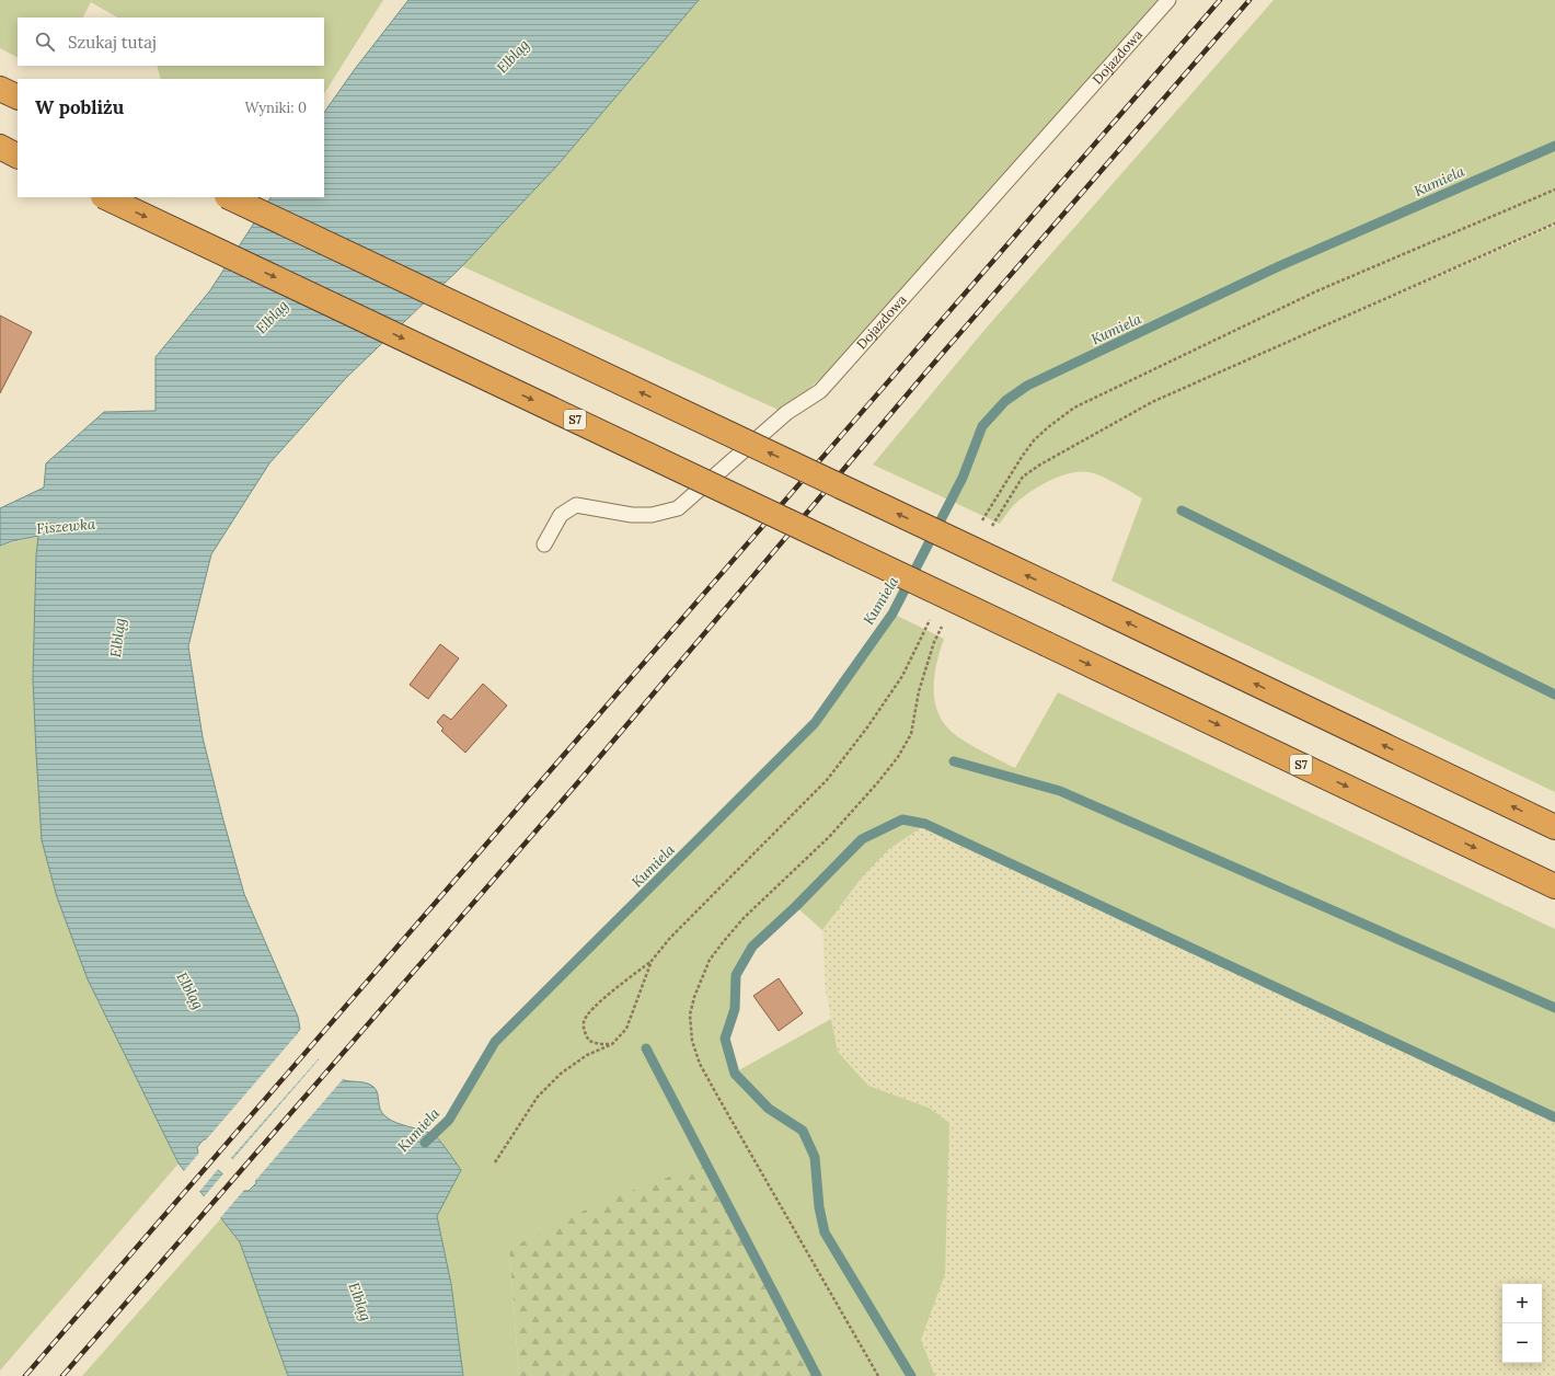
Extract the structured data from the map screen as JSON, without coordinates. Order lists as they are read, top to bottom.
{
  "streets": {
    "highway": ["S7"],
    "lane": ["Dojazdowa"]
  },
  "water": ["Elbląg", "Kumiela", "Fiszewka"],
  "page": {
    "search": "Szukaj tutaj",
    "heading": ["W pobliżu", "Wyniki: 0"],
    "map_buttons": ["+", "−"]
  }
}
